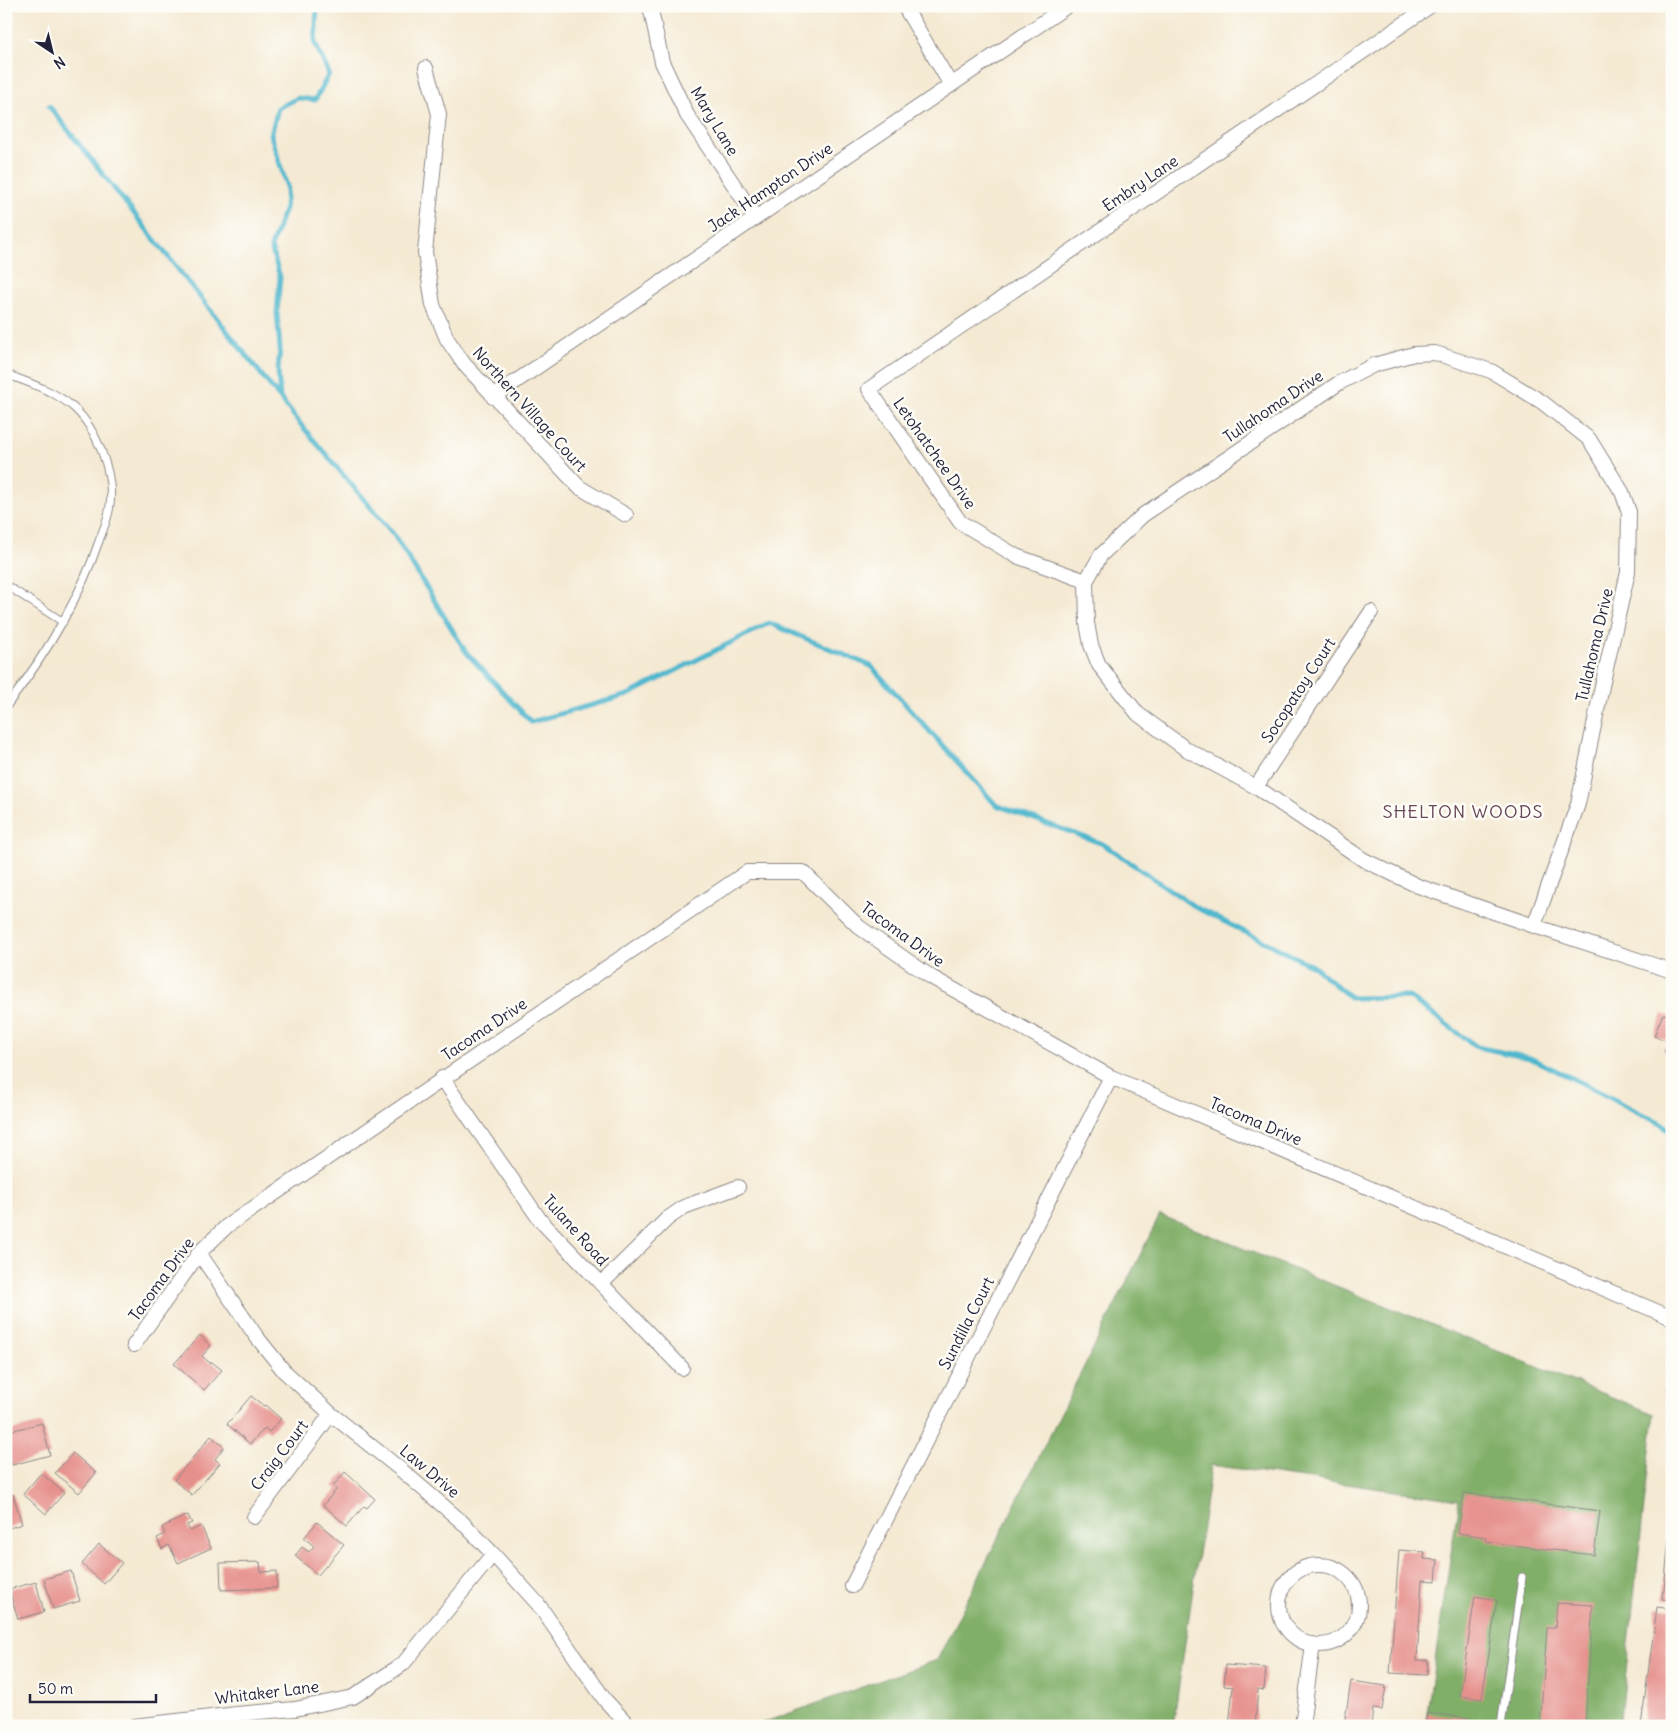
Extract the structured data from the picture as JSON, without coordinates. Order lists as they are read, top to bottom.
{
  "streets": {
    "street": [
      "Mary Lane",
      "Embry Lane",
      "Jack Hampton Drive",
      "Tullahoma Drive",
      "Northern Village Court",
      "Letohatchee Drive",
      "Socopatoy Court",
      "Tacoma Drive",
      "Tulane Road",
      "Sundilla Court",
      "Craig Court",
      "Law Drive",
      "Whitaker Lane"
    ]
  },
  "crossings": [
    ["Mary Lane", "Jack Hampton Drive"],
    ["Embry Lane", "Letohatchee Drive"],
    ["Jack Hampton Drive", "Northern Village Court"],
    ["Tullahoma Drive", "Letohatchee Drive"],
    ["Tullahoma Drive", "Socopatoy Court"],
    ["Tacoma Drive", "Tulane Road"],
    ["Tacoma Drive", "Sundilla Court"],
    ["Tacoma Drive", "Law Drive"],
    ["Craig Court", "Law Drive"],
    ["Law Drive", "Whitaker Lane"]
  ],
  "districts": ["SHELTON WOODS"],
  "scale_bar": "50 m",
  "north": "bottom right"
}
